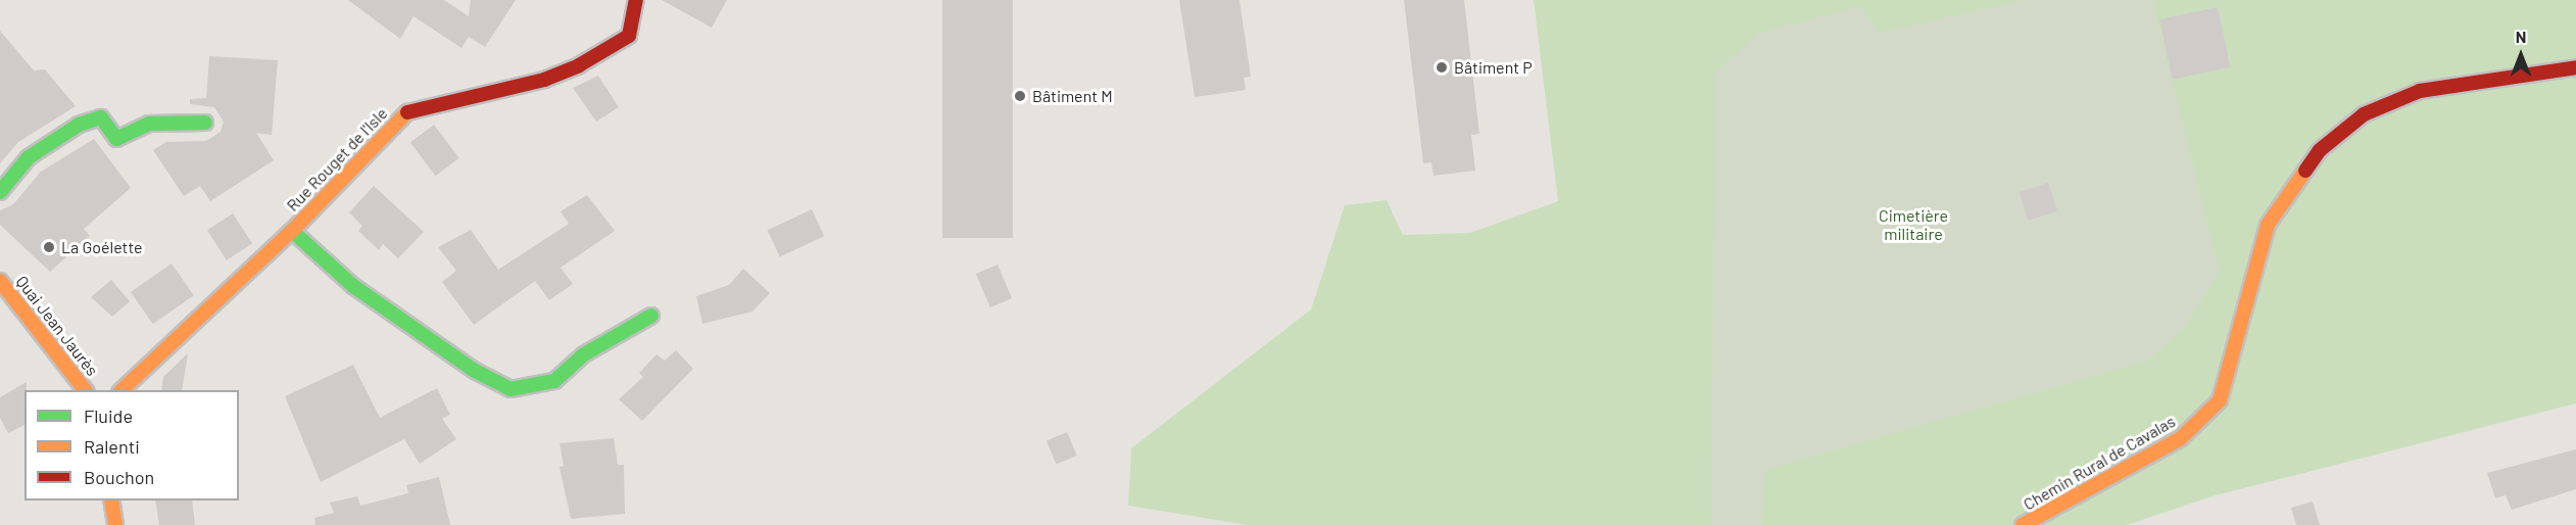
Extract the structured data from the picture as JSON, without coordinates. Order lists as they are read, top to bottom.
{
  "streets": {
    "street": ["Rue Rouget de l'Isle", "Quai Jean Jaurès", "Chemin Rural de Cavalas"]
  },
  "parks": ["Cimetière militaire"],
  "places": ["Bâtiment P", "Bâtiment M", "La Goélette"],
  "legend": ["Fluide", "Ralenti", "Bouchon"],
  "north": "top"
}
